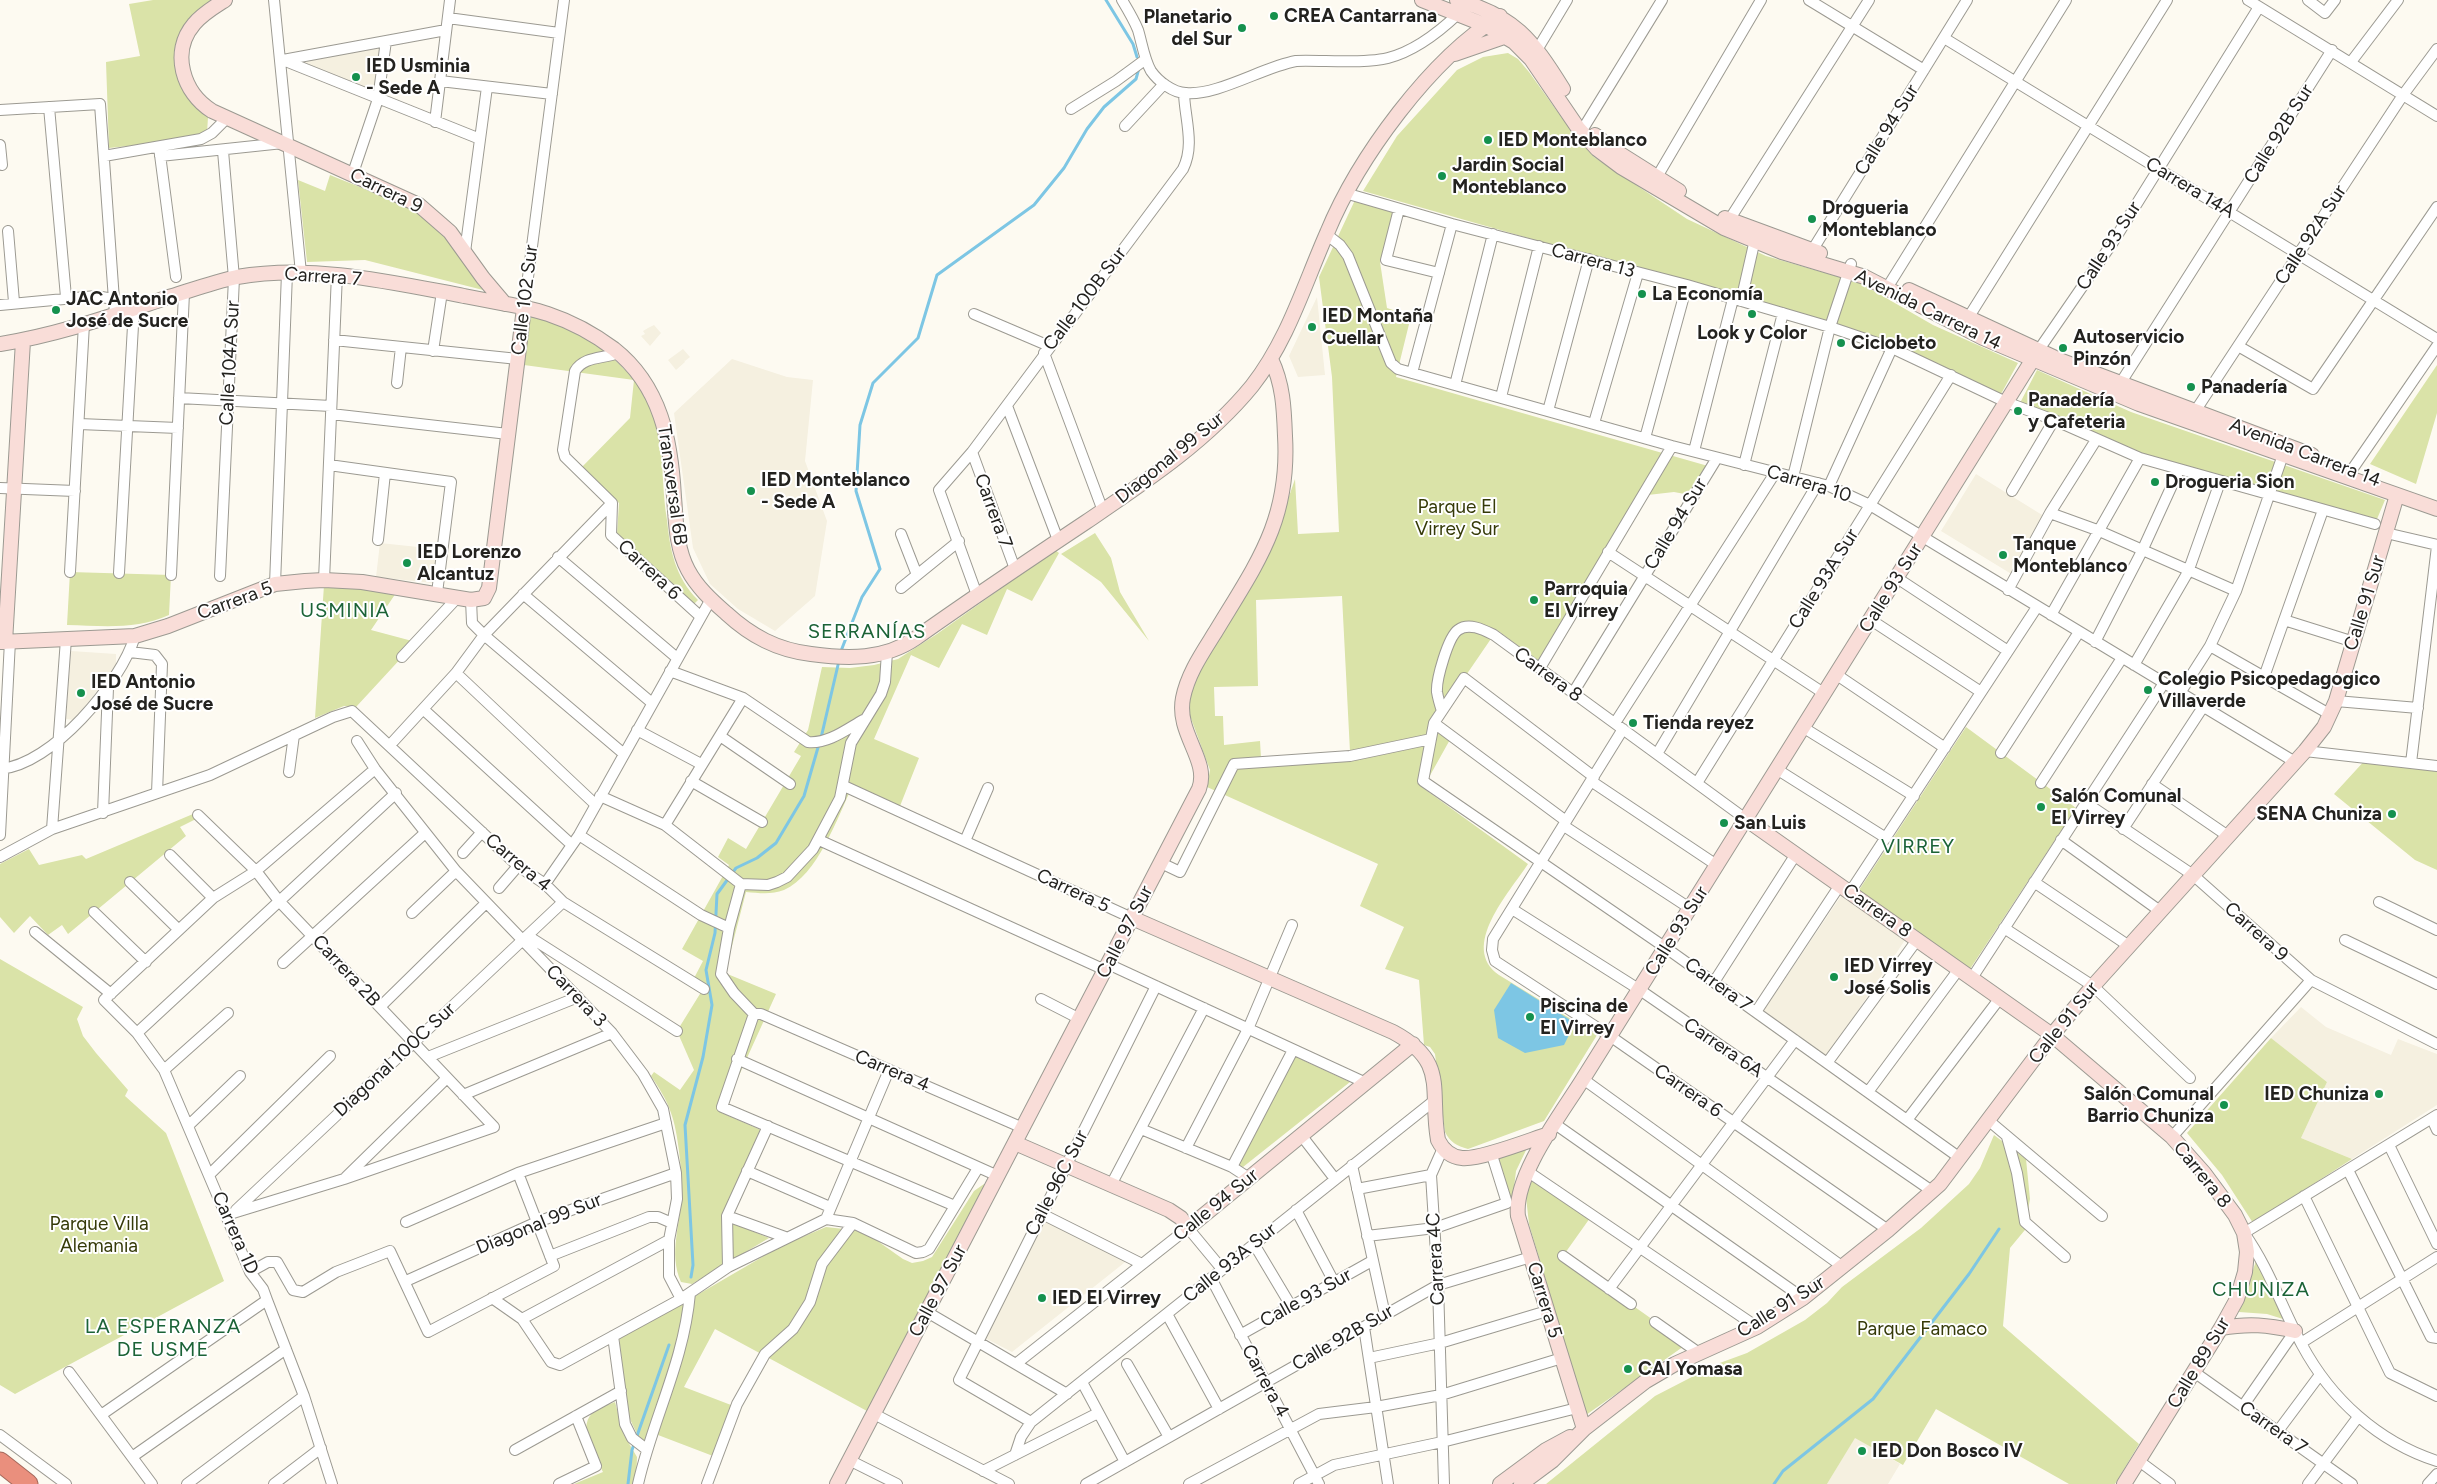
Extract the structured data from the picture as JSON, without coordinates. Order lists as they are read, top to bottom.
{
  "streets": {
    "street": [
      "Calle 94 Sur",
      "Calle 92B Sur",
      "Carrera 14A",
      "Carrera 9",
      "Calle 92A Sur",
      "Calle 93 Sur",
      "Carrera 13",
      "Carrera 7",
      "Calle 100B Sur",
      "Calle 102 Sur",
      "Avenida Carrera 14",
      "Calle 104A Sur",
      "Diagonal 99 Sur",
      "Carrera 10",
      "Transversal 6B",
      "Carrera 6",
      "Calle 93A Sur",
      "Carrera 5",
      "Calle 91 Sur",
      "Carrera 8",
      "Carrera 4",
      "Calle 97 Sur",
      "Carrera 2B",
      "Carrera 3",
      "Carrera 6A",
      "Diagonal 100C Sur",
      "Calle 96C Sur",
      "Carrera 1D",
      "Carrera 4C",
      "Calle 89 Sur"
    ]
  },
  "crossings": [
    ["Calle 94 Sur", "Carrera 14A"],
    ["Calle 94 Sur", "Avenida Carrera 14"],
    ["Calle 94 Sur", "Carrera 10"],
    ["Calle 94 Sur", "Carrera 5"],
    ["Calle 94 Sur", "Carrera 8"],
    ["Calle 92B Sur", "Carrera 14A"],
    ["Calle 92B Sur", "Avenida Carrera 14"],
    ["Calle 92B Sur", "Carrera 5"],
    ["Calle 92B Sur", "Carrera 4"],
    ["Calle 92B Sur", "Carrera 4C"],
    ["Carrera 14A", "Calle 92A Sur"],
    ["Carrera 14A", "Calle 93 Sur"],
    ["Carrera 9", "Carrera 7"],
    ["Carrera 9", "Calle 91 Sur"],
    ["Calle 92A Sur", "Avenida Carrera 14"],
    ["Calle 93 Sur", "Carrera 13"],
    ["Calle 93 Sur", "Carrera 7"],
    ["Calle 93 Sur", "Avenida Carrera 14"],
    ["Calle 93 Sur", "Carrera 10"],
    ["Calle 93 Sur", "Carrera 6"],
    ["Calle 93 Sur", "Carrera 5"],
    ["Calle 93 Sur", "Carrera 8"],
    ["Calle 93 Sur", "Carrera 4"],
    ["Calle 93 Sur", "Carrera 6A"],
    ["Carrera 13", "Diagonal 99 Sur"],
    ["Carrera 13", "Calle 93A Sur"],
    ["Carrera 7", "Calle 100B Sur"],
    ["Carrera 7", "Calle 102 Sur"],
    ["Carrera 7", "Calle 104A Sur"],
    ["Carrera 7", "Diagonal 99 Sur"],
    ["Carrera 7", "Transversal 6B"],
    ["Carrera 7", "Calle 91 Sur"],
    ["Carrera 7", "Calle 89 Sur"],
    ["Calle 102 Sur", "Carrera 5"],
    ["Avenida Carrera 14", "Diagonal 99 Sur"],
    ["Avenida Carrera 14", "Calle 91 Sur"],
    ["Diagonal 99 Sur", "Carrera 10"],
    ["Diagonal 99 Sur", "Carrera 6"],
    ["Diagonal 99 Sur", "Calle 97 Sur"],
    ["Diagonal 99 Sur", "Carrera 3"],
    ["Carrera 10", "Calle 93A Sur"],
    ["Carrera 10", "Calle 91 Sur"],
    ["Transversal 6B", "Carrera 6"],
    ["Carrera 6", "Calle 91 Sur"],
    ["Carrera 6", "Carrera 6A"],
    ["Calle 93A Sur", "Carrera 8"],
    ["Calle 93A Sur", "Carrera 4"],
    ["Calle 93A Sur", "Calle 96C Sur"],
    ["Carrera 5", "Calle 91 Sur"],
    ["Carrera 5", "Calle 97 Sur"],
    ["Calle 91 Sur", "Carrera 8"],
    ["Calle 91 Sur", "Carrera 6A"],
    ["Carrera 8", "Calle 89 Sur"],
    ["Carrera 4", "Calle 97 Sur"],
    ["Carrera 4", "Diagonal 100C Sur"],
    ["Carrera 2B", "Diagonal 100C Sur"],
    ["Carrera 3", "Diagonal 100C Sur"],
    ["Diagonal 100C Sur", "Carrera 1D"]
  ],
  "districts": [
    "USMINIA",
    "SERRANÍAS",
    "VIRREY",
    "CHUNIZA",
    "LA ESPERANZA DE USME"
  ],
  "parks": ["Parque El Virrey Sur", "Parque Villa Alemania", "Parque Famaco"],
  "places": [
    "CREA Cantarrana",
    "Planetario del Sur",
    "IED Usminia - Sede A",
    "IED Monteblanco",
    "Jardin Social Monteblanco",
    "Drogueria Monteblanco",
    "La Economía",
    "JAC Antonio José de Sucre",
    "Look y Color",
    "IED Montaña Cuellar",
    "Ciclobeto",
    "Autoservicio Pinzón",
    "Panadería",
    "Panadería y Cafeteria",
    "Drogueria Sion",
    "IED Monteblanco - Sede A",
    "Tanque Monteblanco",
    "IED Lorenzo Alcantuz",
    "Parroquia El Virrey",
    "Colegio Psicopedagogico Villaverde",
    "IED Antonio José de Sucre",
    "Tienda reyez",
    "Salón Comunal El Virrey",
    "SENA Chuniza",
    "San Luis",
    "IED Virrey José Solis",
    "Piscina de El Virrey",
    "IED Chuniza",
    "Salón Comunal Barrio Chuniza",
    "IED El Virrey",
    "CAI Yomasa",
    "IED Don Bosco IV"
  ]
}
